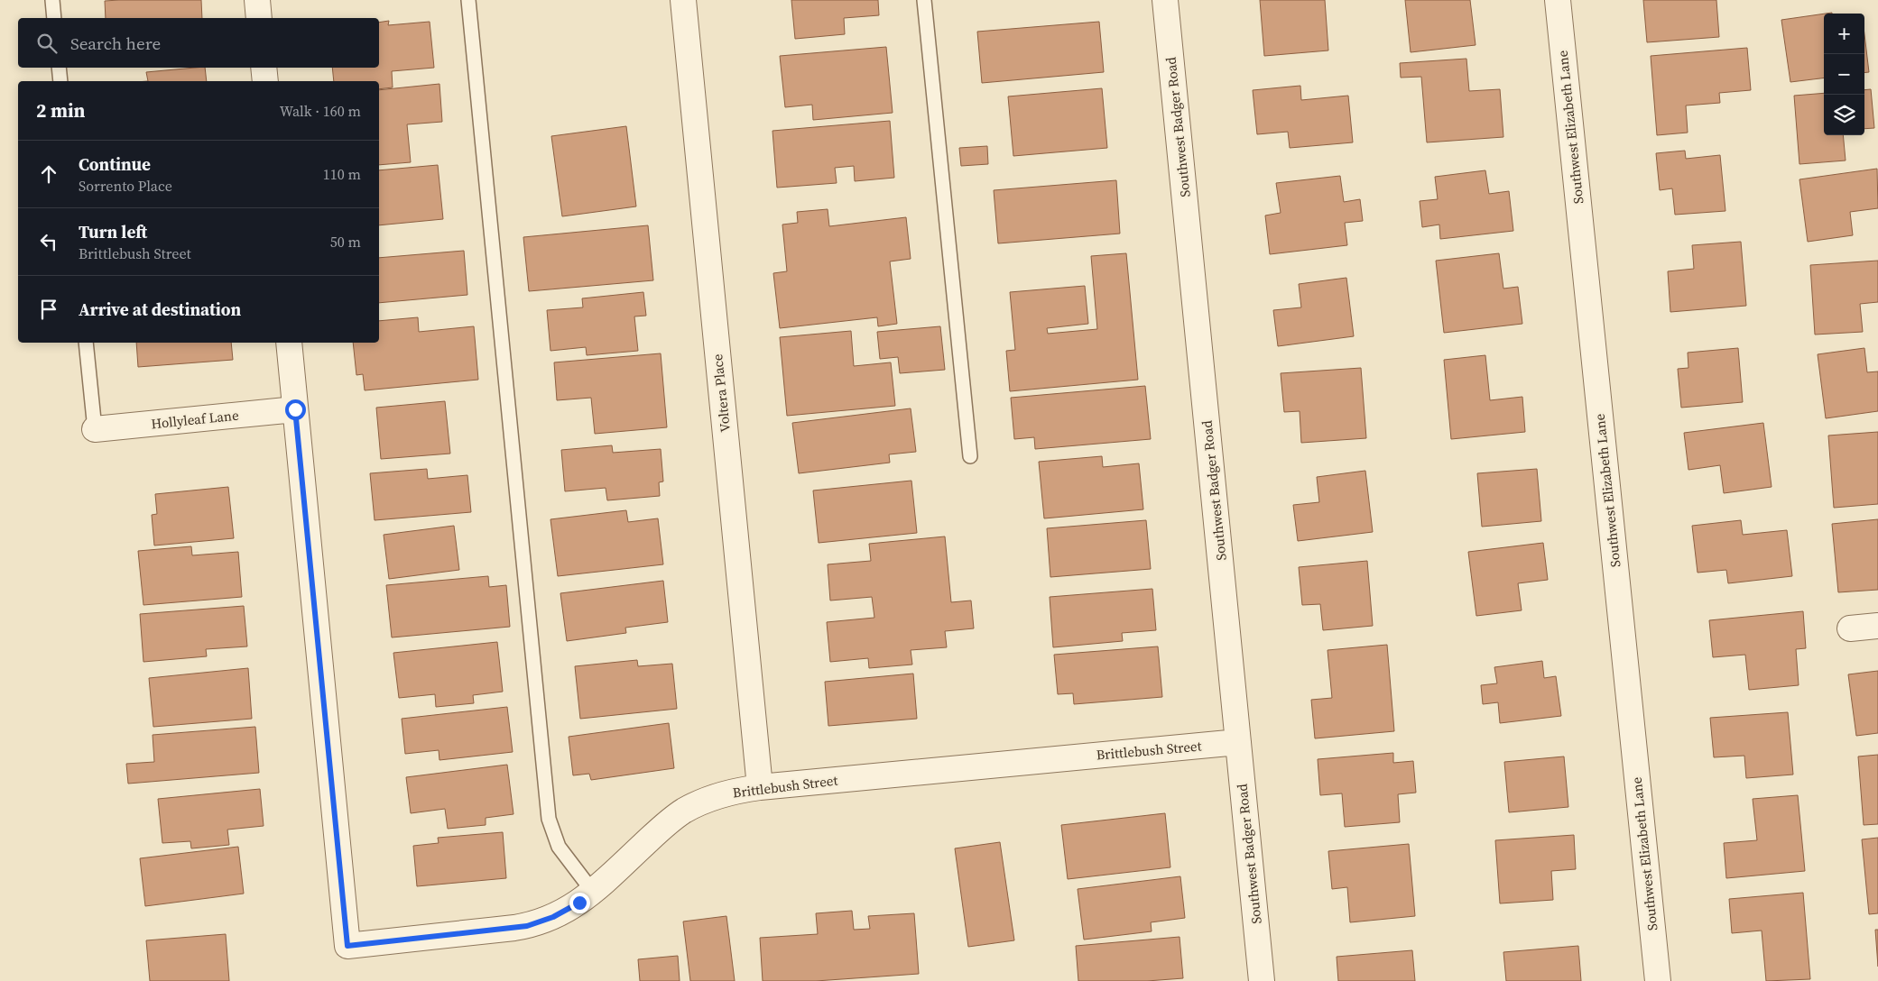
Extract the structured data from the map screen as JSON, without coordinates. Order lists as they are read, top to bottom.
{
  "streets": {
    "street": [
      "Southwest Badger Road",
      "Southwest Elizabeth Lane",
      "Voltera Place",
      "Hollyleaf Lane",
      "Brittlebush Street"
    ]
  },
  "crossings": [
    ["Southwest Badger Road", "Brittlebush Street"],
    ["Voltera Place", "Brittlebush Street"],
    ["Hollyleaf Lane", "Brittlebush Street"]
  ],
  "page": {
    "map_buttons": ["+", "−"],
    "search": "Search here",
    "heading": ["2 min", "Walk · 160 m"],
    "list": [
      ["Continue", "Sorrento Place", "110 m"],
      ["Turn left", "Brittlebush Street", "50 m"],
      "Arrive at destination"
    ]
  }
}
